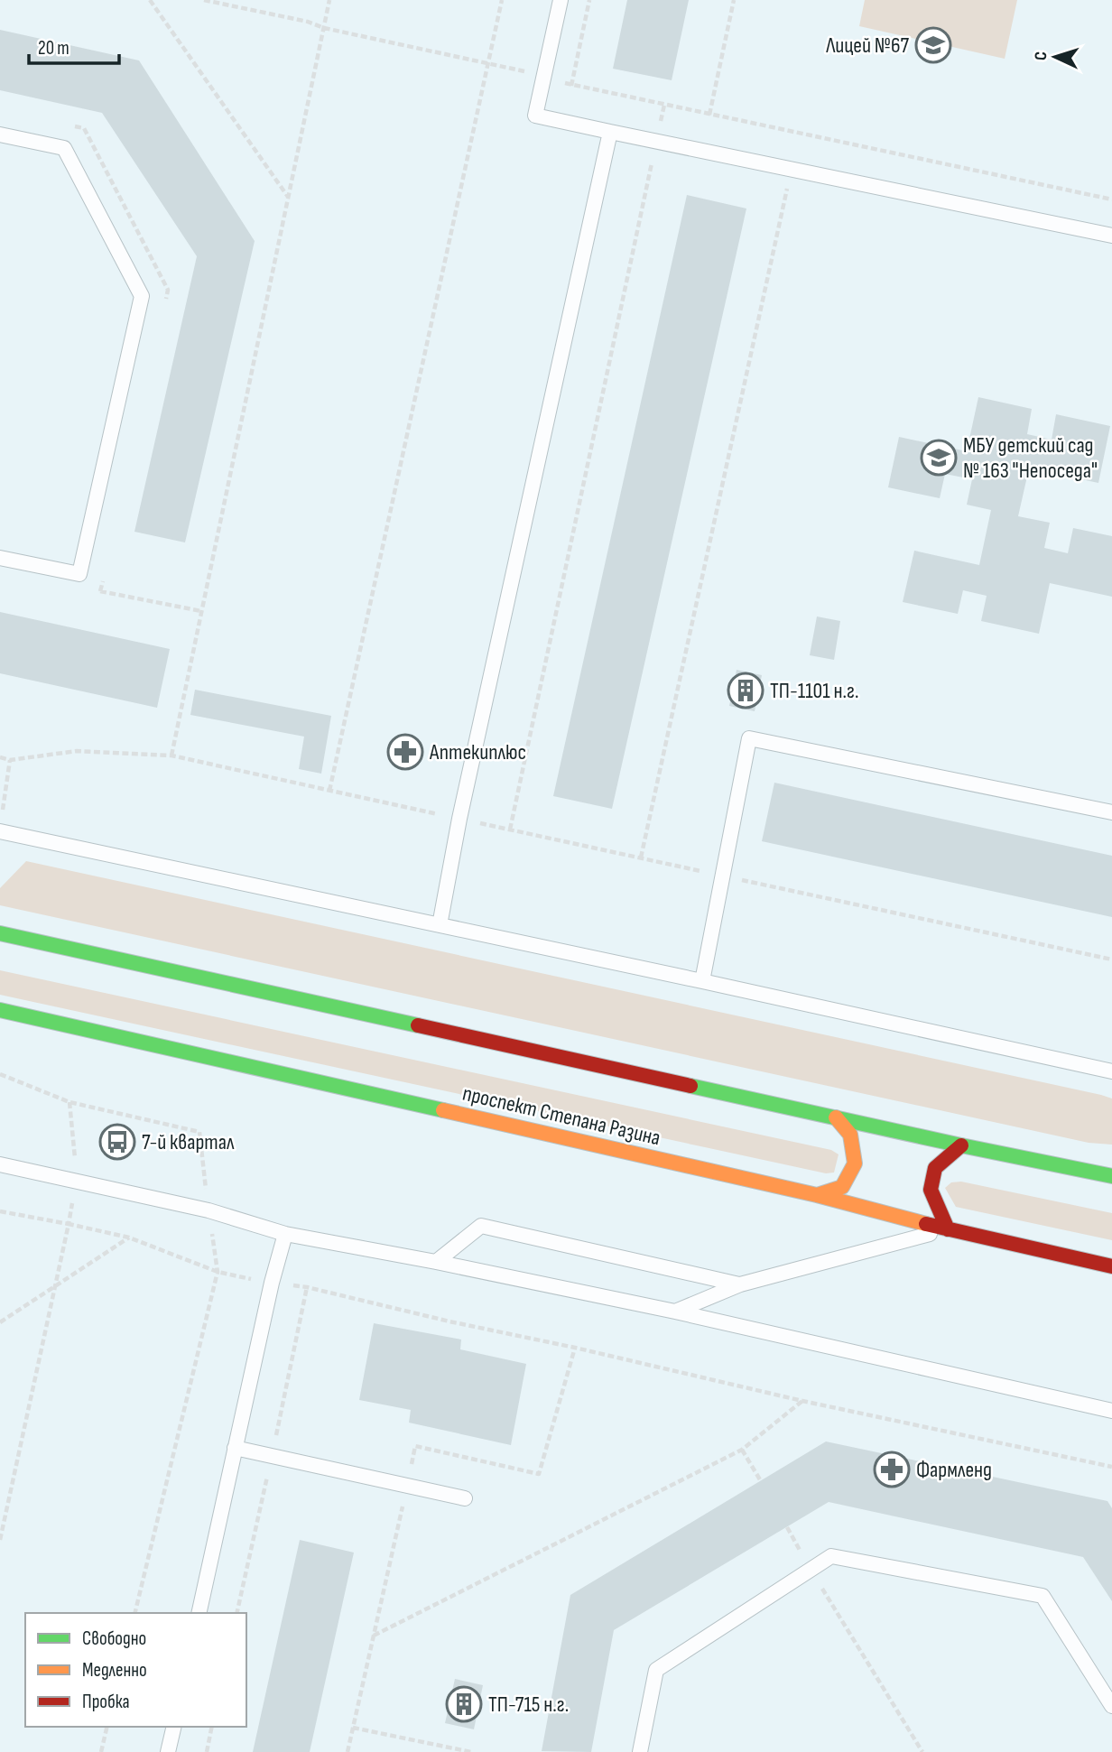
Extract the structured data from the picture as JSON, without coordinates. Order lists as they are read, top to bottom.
{
  "streets": {
    "main road": ["проспект Степана Разина"]
  },
  "places": {
    "school or university": ["Лицей №67", "МБУ детский сад № 163 \"Непоседа\""],
    "building": ["ТП-1101 н.г.", "ТП-715 н.г."],
    "pharmacy": ["Аптекиплюс", "Фармленд"],
    "bus stop": ["7-й квартал"]
  },
  "legend": ["Свободно", "Медленно", "Пробка"],
  "scale_bar": "20 m",
  "north": "left"
}
